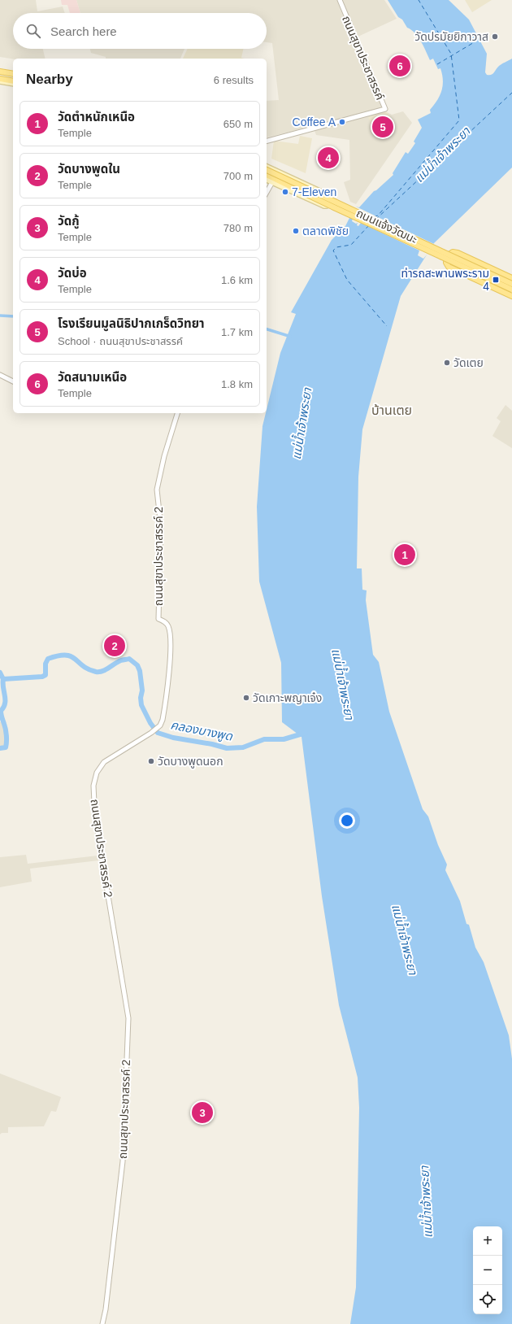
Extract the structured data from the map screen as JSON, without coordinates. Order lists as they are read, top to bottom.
{
  "streets": {
    "main road": ["ถนนแจ้งวัฒนะ"],
    "street": ["ถนนสุขาประชาสรรค์", "ถนนสุขาประชาสรรค์ 2"]
  },
  "districts": ["บ้านเตย"],
  "water": ["แม่น้ำเจ้าพระยา", "คลองบางพูด"],
  "places": {
    "other": [
      "วัดปรมัยยิกาวาส",
      "Coffee A",
      "7-Eleven",
      "ตลาดพิชัย",
      "วัดเตย",
      "วัดเกาะพญาเจ๋ง",
      "วัดบางพูดนอก"
    ],
    "transit": ["ท่ารถสะพานพระราม 4"]
  },
  "page": {
    "search": "Search here",
    "pins": [
      "6",
      "5",
      "4",
      "1",
      "2",
      "3"
    ],
    "heading": ["Nearby", "6 results"],
    "list": [
      {
        "mark": "1",
        "name": "วัดตำหนักเหนือ",
        "note": "Temple",
        "value": "650 m"
      },
      {
        "mark": "2",
        "name": "วัดบางพูดใน",
        "note": "Temple",
        "value": "700 m"
      },
      {
        "mark": "3",
        "name": "วัดกู้",
        "note": "Temple",
        "value": "780 m"
      },
      {
        "mark": "4",
        "name": "วัดบ่อ",
        "note": "Temple",
        "value": "1.6 km"
      },
      {
        "mark": "5",
        "name": "โรงเรียนมูลนิธิปากเกร็ดวิทยา",
        "note": "School · ถนนสุขาประชาสรรค์",
        "value": "1.7 km"
      },
      {
        "mark": "6",
        "name": "วัดสนามเหนือ",
        "note": "Temple",
        "value": "1.8 km"
      }
    ],
    "map_buttons": ["+", "−"]
  }
}
